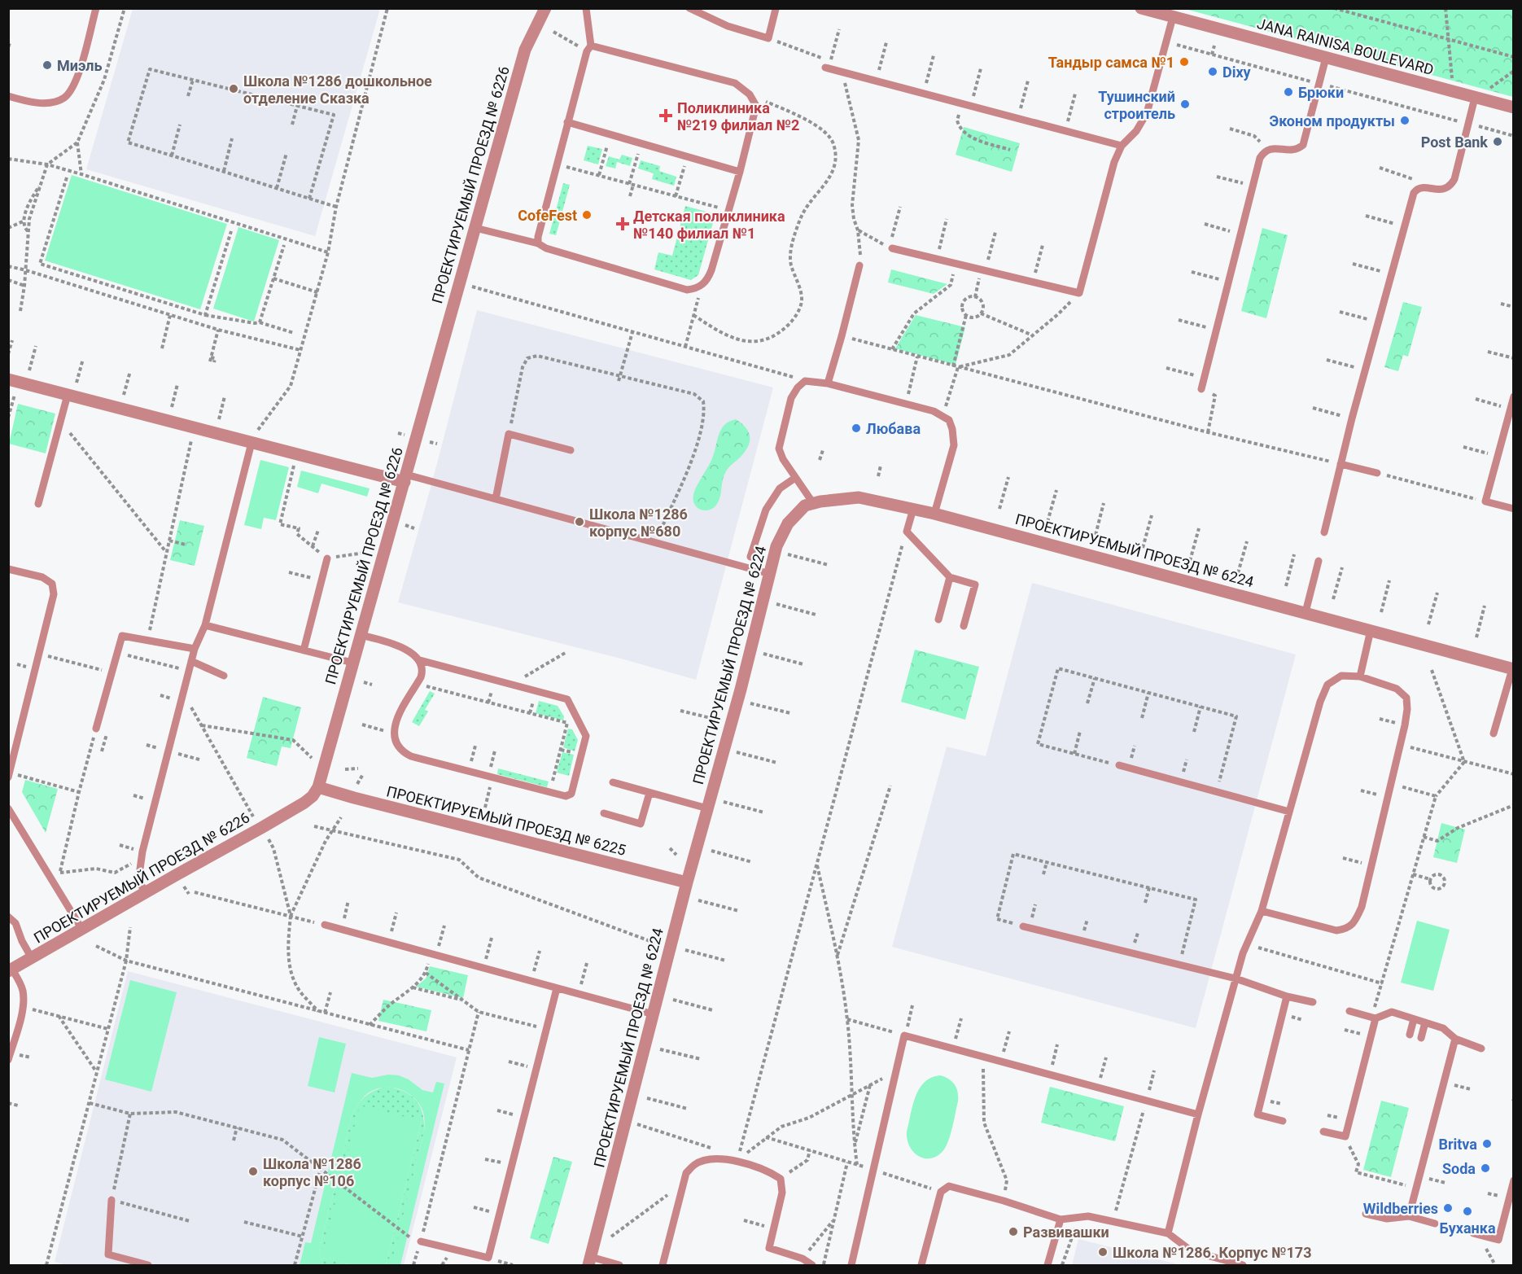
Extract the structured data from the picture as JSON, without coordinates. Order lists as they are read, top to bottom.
{
  "streets": {
    "street": [
      "JANA RAINISA BOULEVARD",
      "ПРОЕКТИРУЕМЫЙ ПРОЕЗД № 6226",
      "ПРОЕКТИРУЕМЫЙ ПРОЕЗД № 6224",
      "ПРОЕКТИРУЕМЫЙ ПРОЕЗД № 6225"
    ]
  },
  "crossings": [
    ["ПРОЕКТИРУЕМЫЙ ПРОЕЗД № 6226", "ПРОЕКТИРУЕМЫЙ ПРОЕЗД № 6225"],
    ["ПРОЕКТИРУЕМЫЙ ПРОЕЗД № 6224", "ПРОЕКТИРУЕМЫЙ ПРОЕЗД № 6225"]
  ],
  "places": {
    "other": [
      "Тандыр самса №1",
      "Миэль",
      "Dixy",
      "Школа №1286 дошкольное отделение Сказка",
      "Брюки",
      "Тушинский строитель",
      "Эконом продукты",
      "Post Bank",
      "CofeFest",
      "Любава",
      "Школа №1286 корпус №680",
      "Britva",
      "Soda",
      "Школа №1286 корпус №106",
      "Wildberries",
      "Буханка",
      "Развивашки",
      "Школа №1286. Корпус №173"
    ],
    "health": ["Поликлиника №219 филиал №2", "Детская поликлиника №140 филиал №1"]
  }
}
